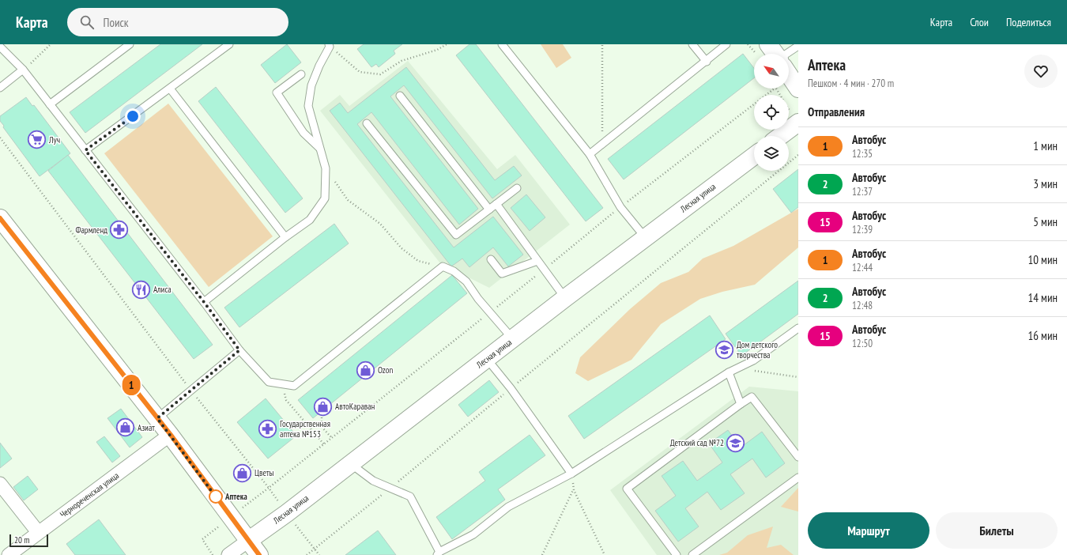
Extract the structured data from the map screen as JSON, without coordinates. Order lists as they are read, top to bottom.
{
  "streets": {
    "street": ["Лесная улица", "Чернореченская улица"]
  },
  "places": {
    "supermarket": ["Луч"],
    "pharmacy": ["Фармленд", "Государственная аптека №153"],
    "restaurant": ["Алиса"],
    "school or university": ["Дом детского творчества", "Детский сад №72"],
    "shop": [
      "Ozon",
      "АвтоКараван",
      "Азиат",
      "Цветы"
    ],
    "other": ["Аптека"]
  },
  "lines": ["bus line 1"],
  "scale_bar": "20 m",
  "north": "top left",
  "page": {
    "header": "Карта",
    "search": "Поиск",
    "nav": ["Карта", "Слои", "Поделиться"],
    "on_map": "1",
    "heading": [
      ["Аптека", "Пешком · 4 мин · 270 m"],
      "Отправления"
    ],
    "list": [
      {
        "mark": "1",
        "name": "Автобус",
        "note": "12:35",
        "value": "1 мин"
      },
      {
        "mark": "2",
        "name": "Автобус",
        "note": "12:37",
        "value": "3 мин"
      },
      {
        "mark": "15",
        "name": "Автобус",
        "note": "12:39",
        "value": "5 мин"
      },
      {
        "mark": "1",
        "name": "Автобус",
        "note": "12:44",
        "value": "10 мин"
      },
      {
        "mark": "2",
        "name": "Автобус",
        "note": "12:48",
        "value": "14 мин"
      },
      {
        "mark": "15",
        "name": "Автобус",
        "note": "12:50",
        "value": "16 мин"
      }
    ],
    "buttons": ["Маршрут", "Билеты"],
    "scale": "20 m"
  }
}
